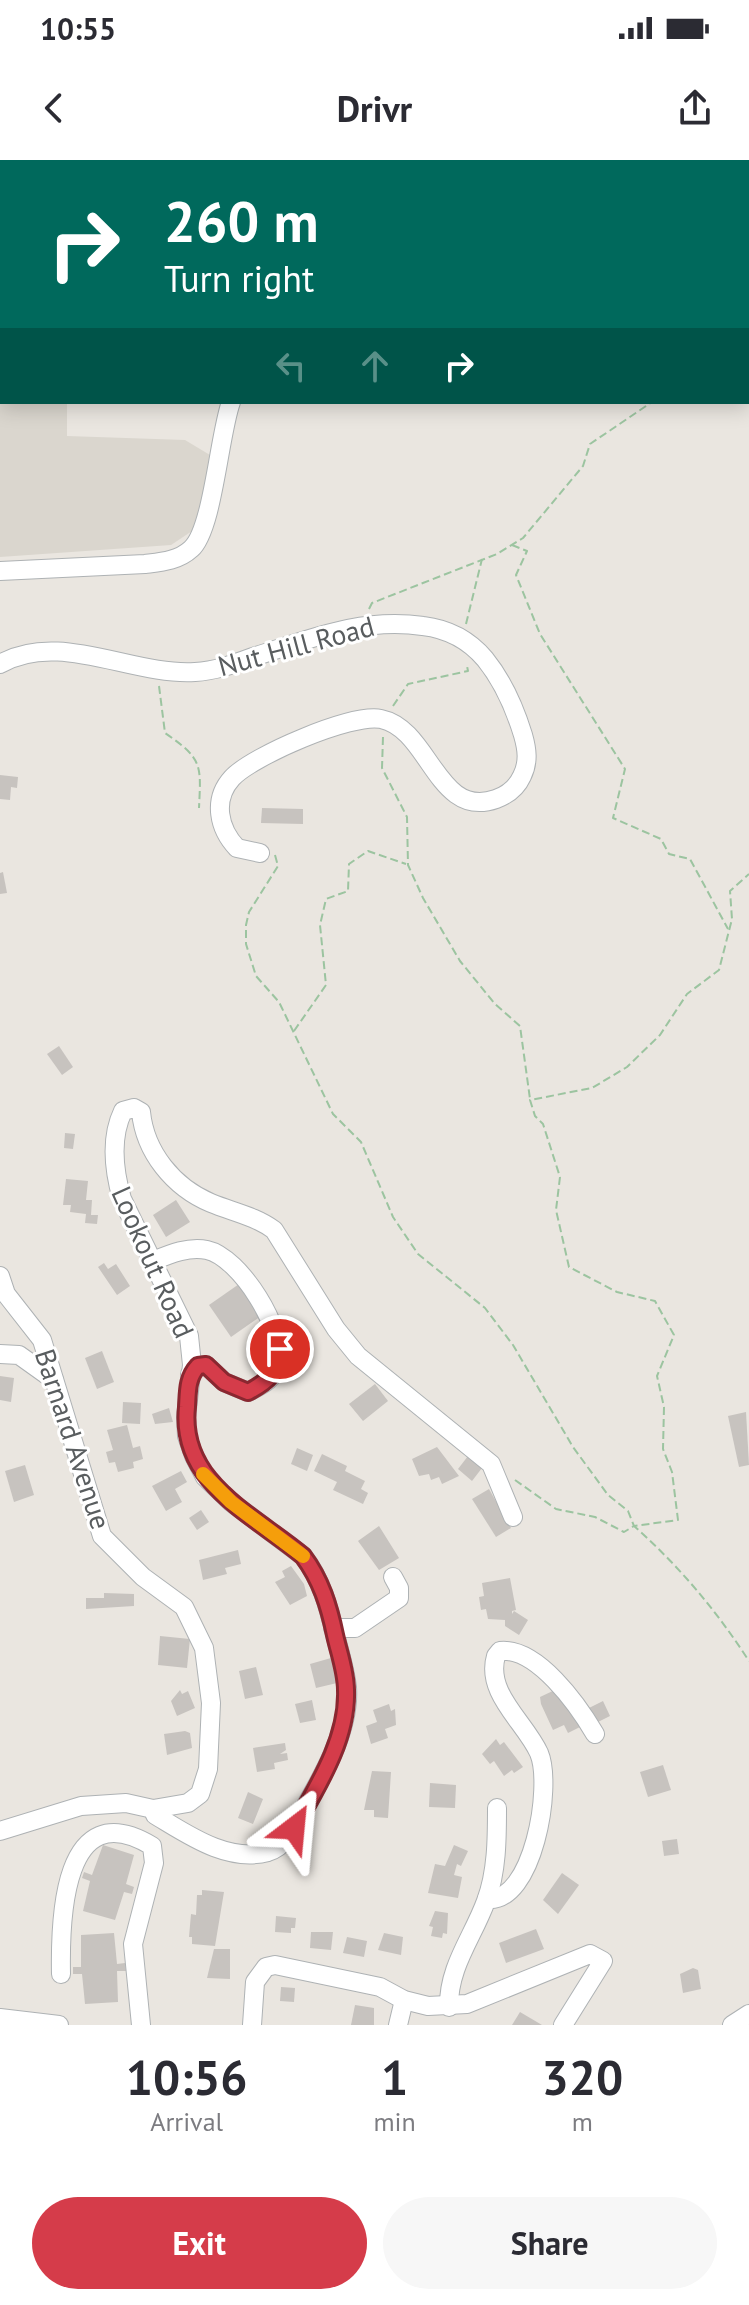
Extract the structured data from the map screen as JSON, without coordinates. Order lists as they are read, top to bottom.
{
  "streets": {
    "street": ["Nut Hill Road", "Lookout Road", "Barnard Avenue"]
  },
  "crossings": [
    ["Lookout Road", "Barnard Avenue"]
  ],
  "page": {
    "status": "10:55",
    "header": "Drivr",
    "turn": ["260 m", "Turn right"],
    "eta": [
      "10:56",
      "Arrival",
      "1",
      "min",
      "320",
      "m"
    ],
    "buttons": ["Exit", "Share"]
  }
}
